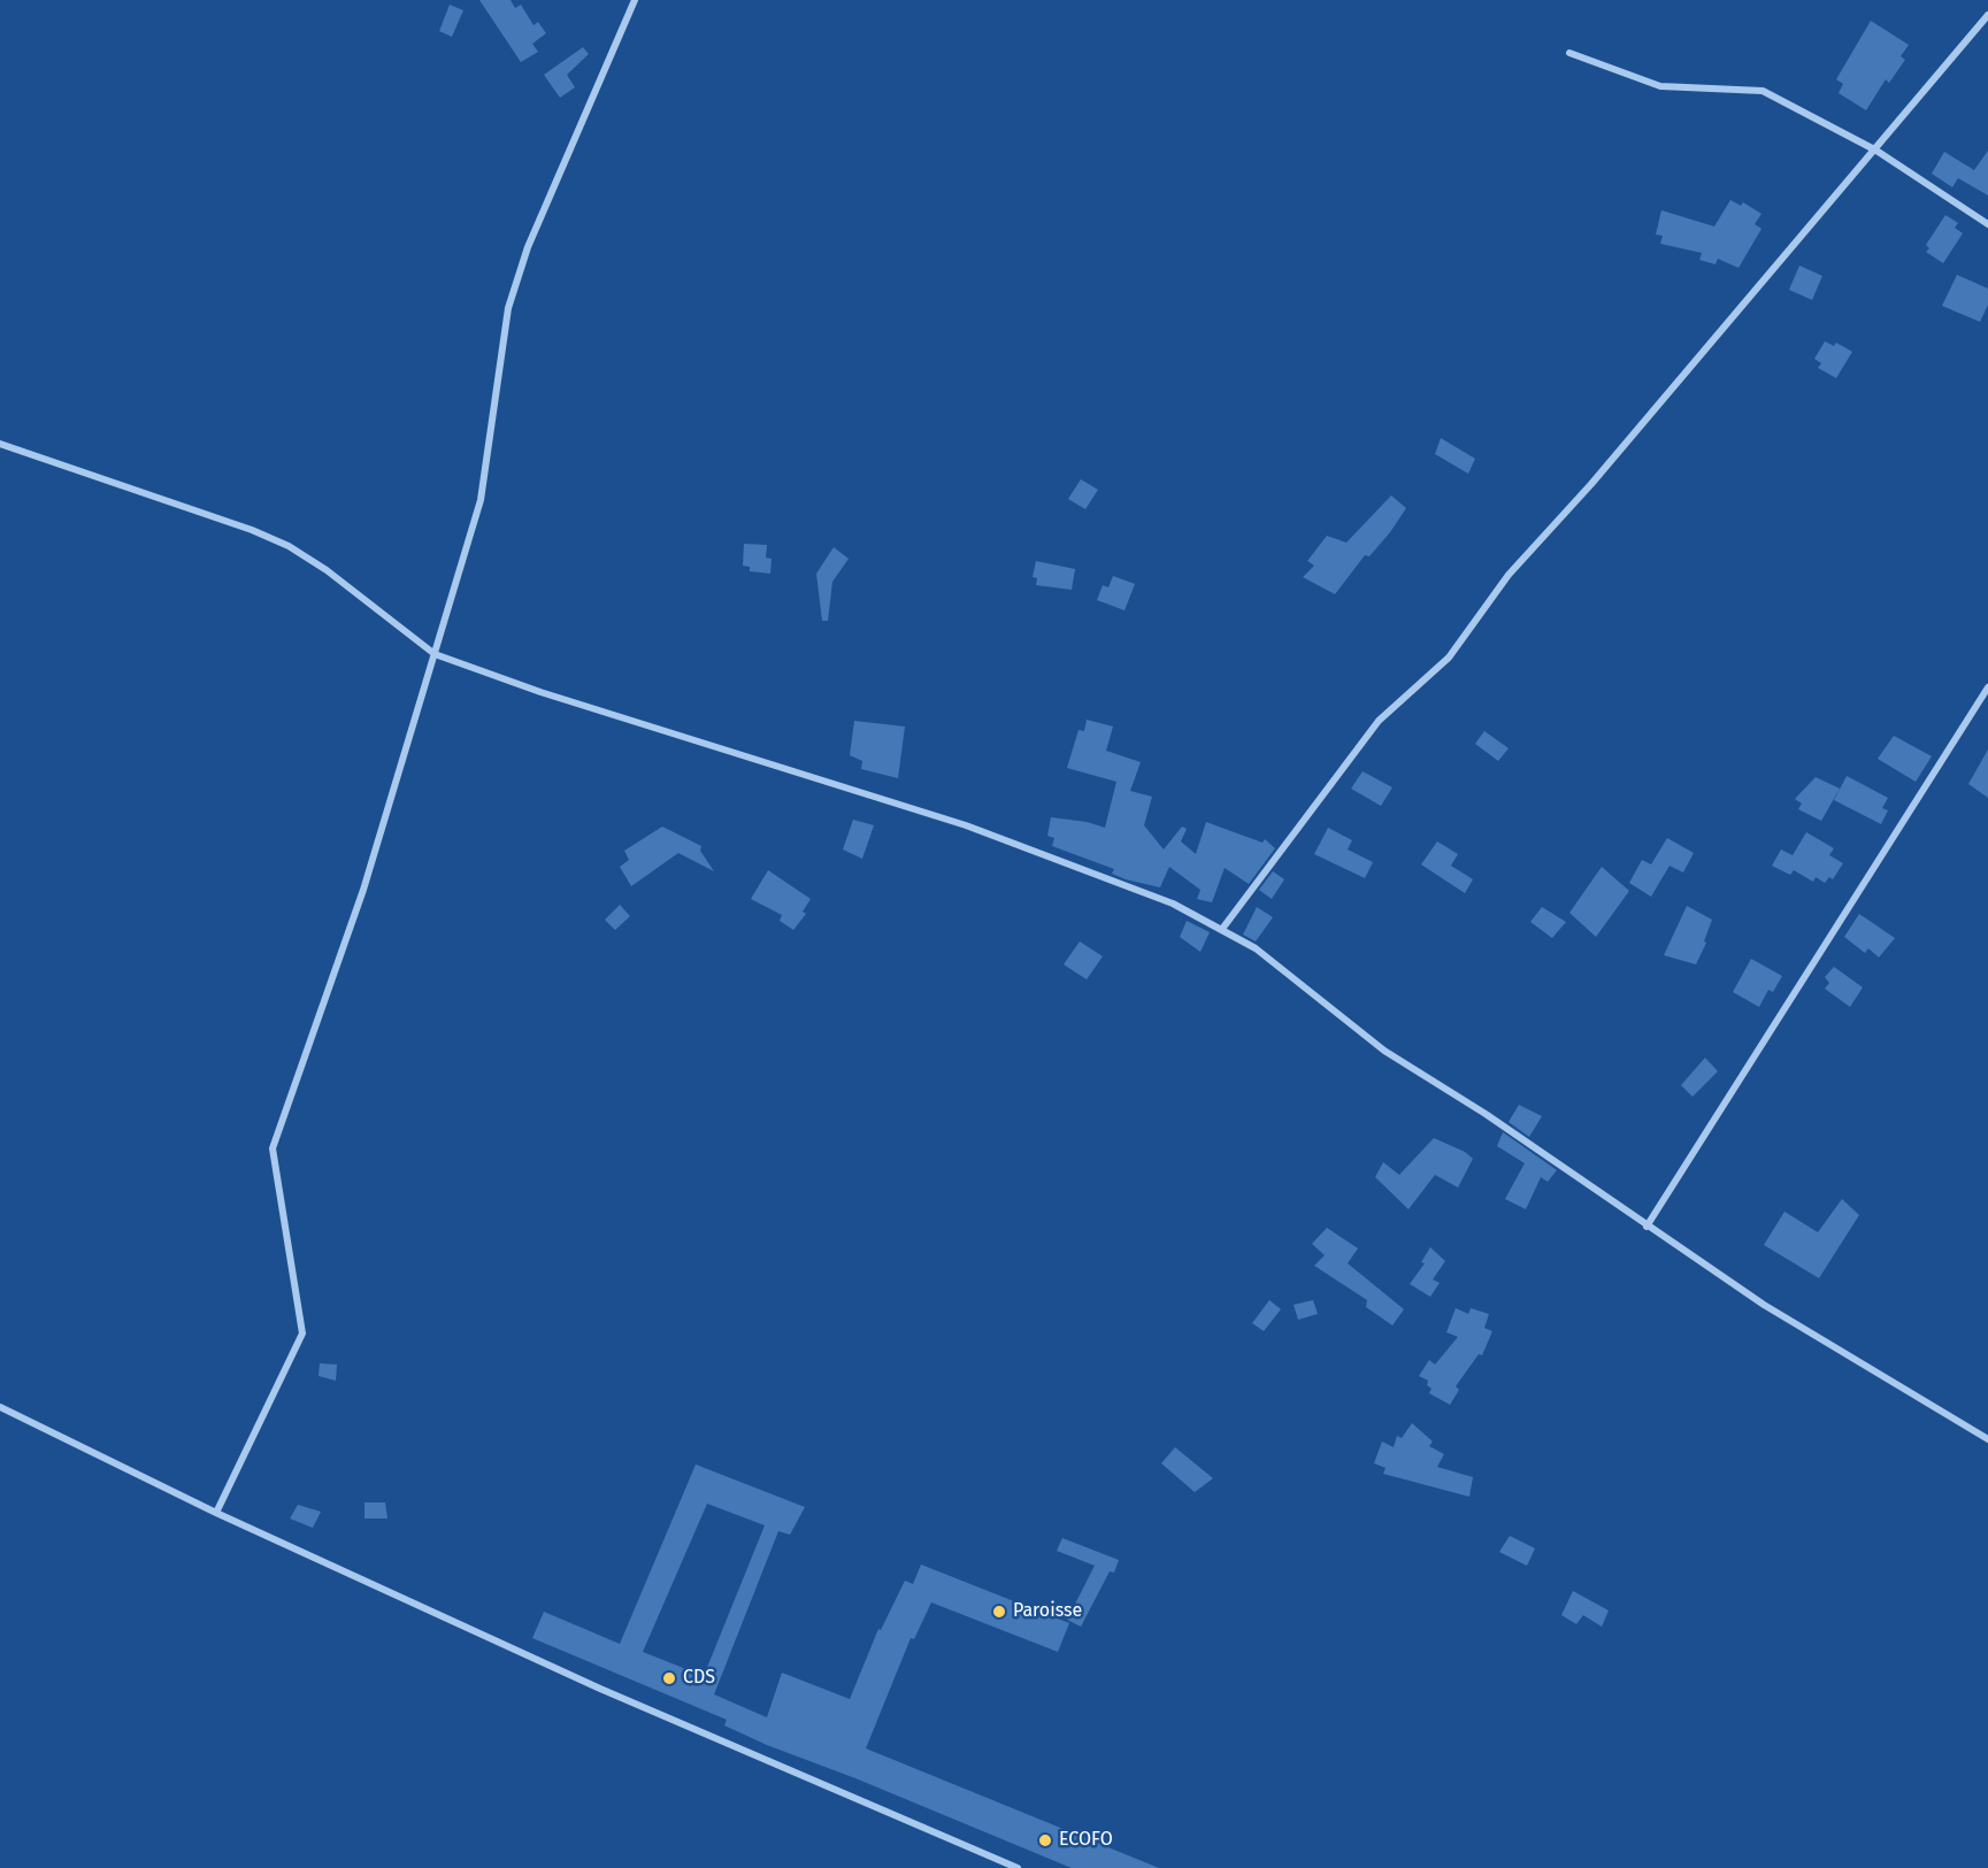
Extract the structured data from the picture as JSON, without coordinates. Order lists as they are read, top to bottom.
{
  "places": ["Paroisse", "CDS", "ECOFO"]
}
